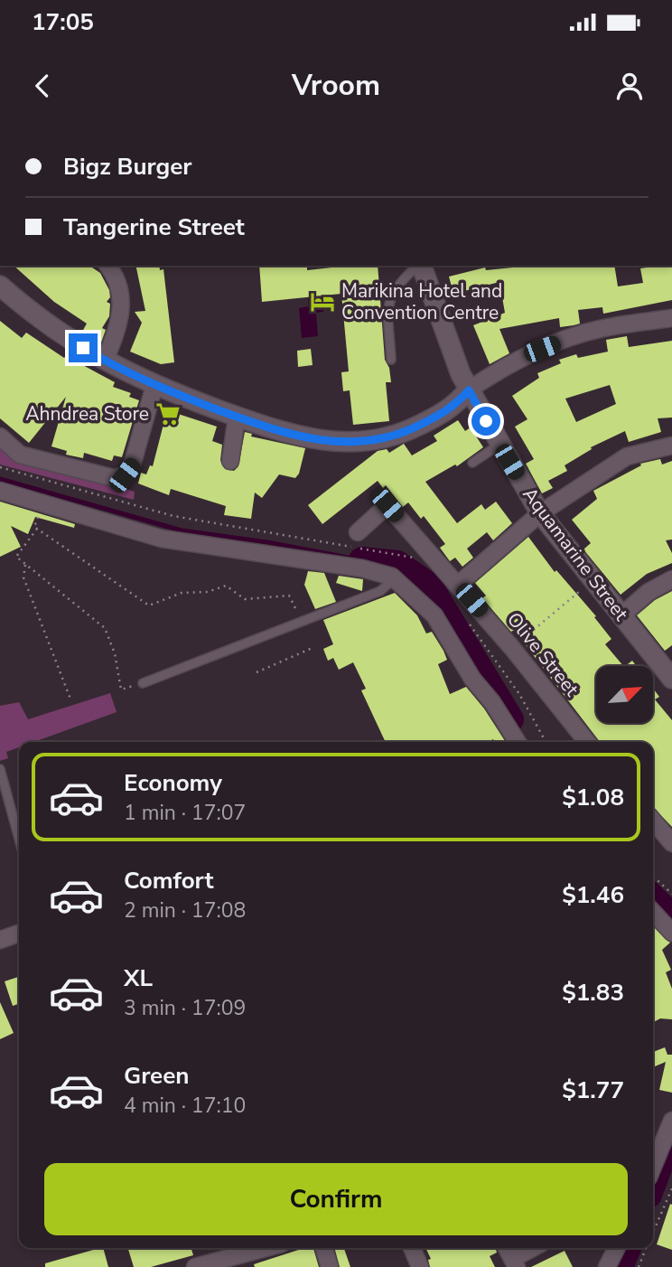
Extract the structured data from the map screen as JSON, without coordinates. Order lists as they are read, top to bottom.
{
  "streets": {
    "street": ["Aquamarine Street", "Olive Street"]
  },
  "places": {
    "hotel": ["Marikina Hotel and Convention Centre"],
    "supermarket": ["Ahndrea Store"]
  },
  "north": "top right",
  "page": {
    "status": "17:05",
    "header": "Vroom",
    "banner": ["Bigz Burger", "Tangerine Street"],
    "list": [
      {
        "name": "Economy",
        "note": "1 min · 17:07",
        "value": "$1.08"
      },
      {
        "name": "Comfort",
        "note": "2 min · 17:08",
        "value": "$1.46"
      },
      {
        "name": "XL",
        "note": "3 min · 17:09",
        "value": "$1.83"
      },
      {
        "name": "Green",
        "note": "4 min · 17:10",
        "value": "$1.77"
      }
    ],
    "buttons": "Confirm"
  }
}
